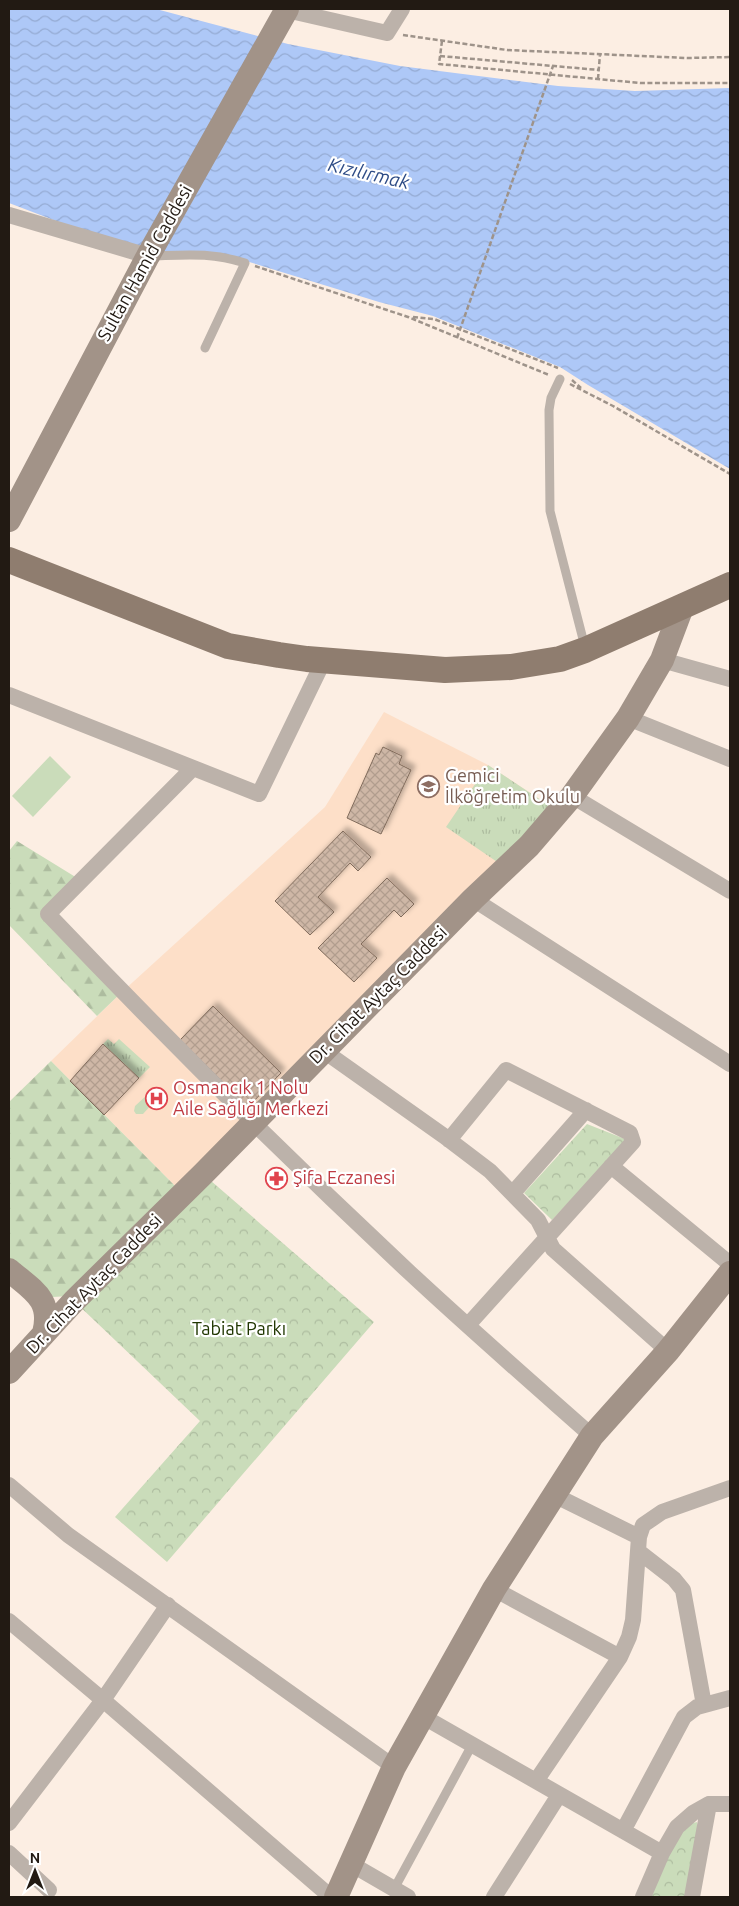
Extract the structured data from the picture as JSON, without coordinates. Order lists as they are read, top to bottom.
{
  "streets": {
    "street": ["Sultan Hamid Caddesi", "Dr. Cihat Aytaç Caddesi"]
  },
  "water": ["Kızılırmak"],
  "parks": ["Tabiat Parkı"],
  "places": {
    "school or university": ["Gemici İlköğretim Okulu"],
    "hospital": ["Osmancık 1 Nolu Aile Sağlığı Merkezi"],
    "pharmacy": ["Şifa Eczanesi"]
  },
  "north": "top"
}
